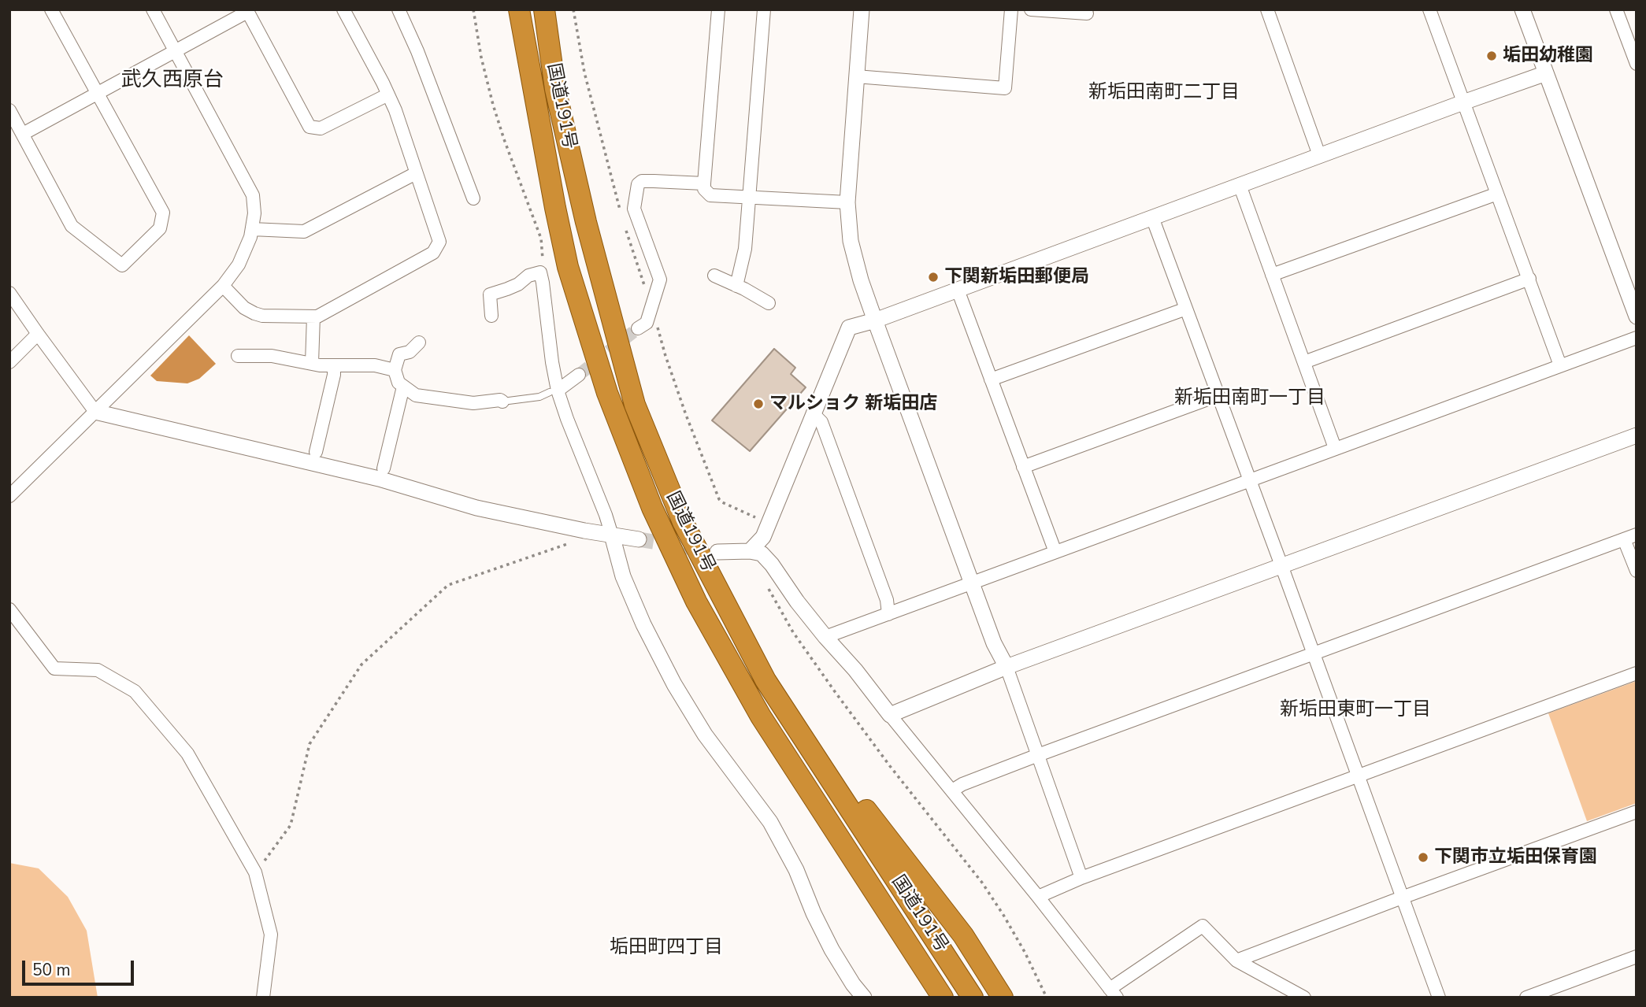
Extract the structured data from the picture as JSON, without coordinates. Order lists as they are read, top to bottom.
{
  "streets": {
    "highway": ["国道191号"]
  },
  "districts": [
    "武久西原台",
    "新垢田南町二丁目",
    "新垢田南町一丁目",
    "新垢田東町一丁目",
    "垢田町四丁目"
  ],
  "places": [
    "垢田幼稚園",
    "下関新垢田郵便局",
    "マルショク 新垢田店",
    "下関市立垢田保育園"
  ],
  "scale_bar": "50 m"
}
